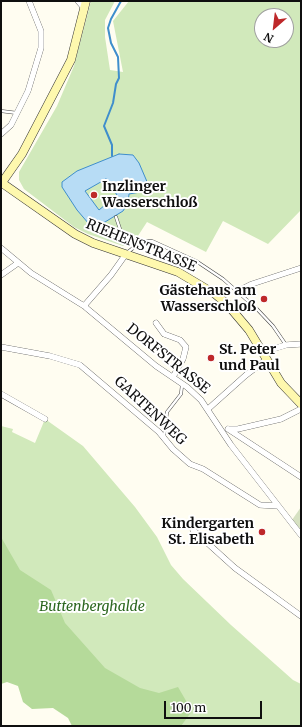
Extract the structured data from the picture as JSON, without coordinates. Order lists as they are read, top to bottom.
{
  "streets": {
    "street": ["RIEHENSTRASSE", "DORFSTRASSE", "GARTENWEG"]
  },
  "crossings": [
    ["DORFSTRASSE", "GARTENWEG"]
  ],
  "parks": ["Buttenberghalde"],
  "places": [
    "Inzlinger Wasserschloß",
    "Gästehaus am Wasserschloß",
    "St. Peter und Paul",
    "Kindergarten St. Elisabeth"
  ],
  "scale_bar": "100 m",
  "north": "bottom left"
}
